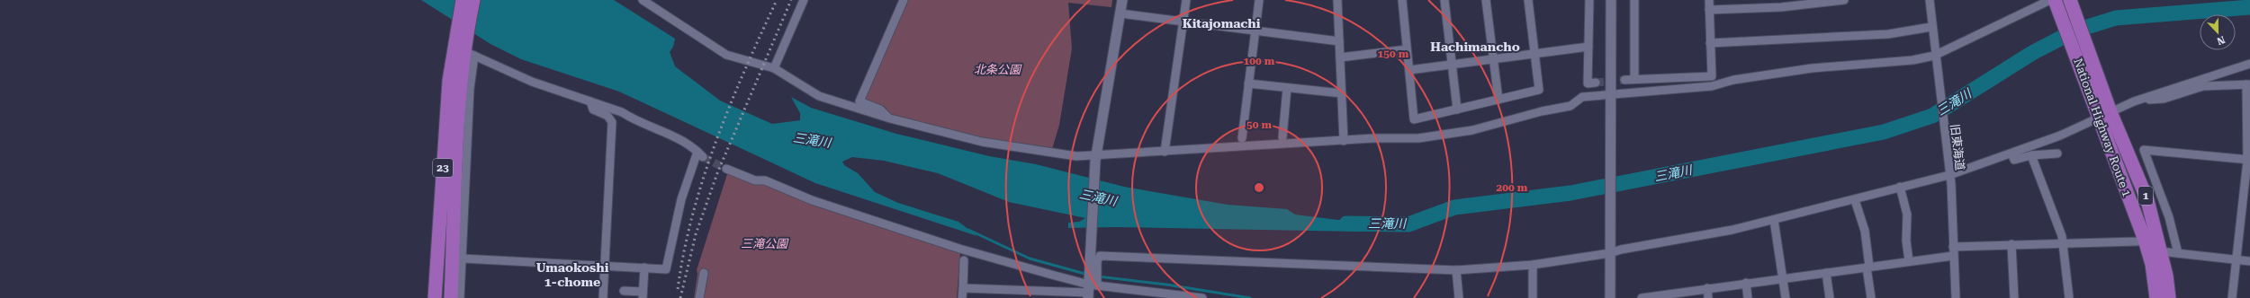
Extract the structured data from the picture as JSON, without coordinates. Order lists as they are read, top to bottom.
{
  "streets": {
    "highway": ["National Highway Route 1", "23", "1"],
    "street": ["旧東海道"]
  },
  "districts": ["Kitajomachi", "Hachimancho", "Umaokoshi 1-chome"],
  "water": ["三滝川"],
  "parks": ["北条公園", "三滝公園"],
  "north": "bottom",
  "rings": [
    "150 m",
    "100 m",
    "50 m",
    "200 m"
  ]
}
